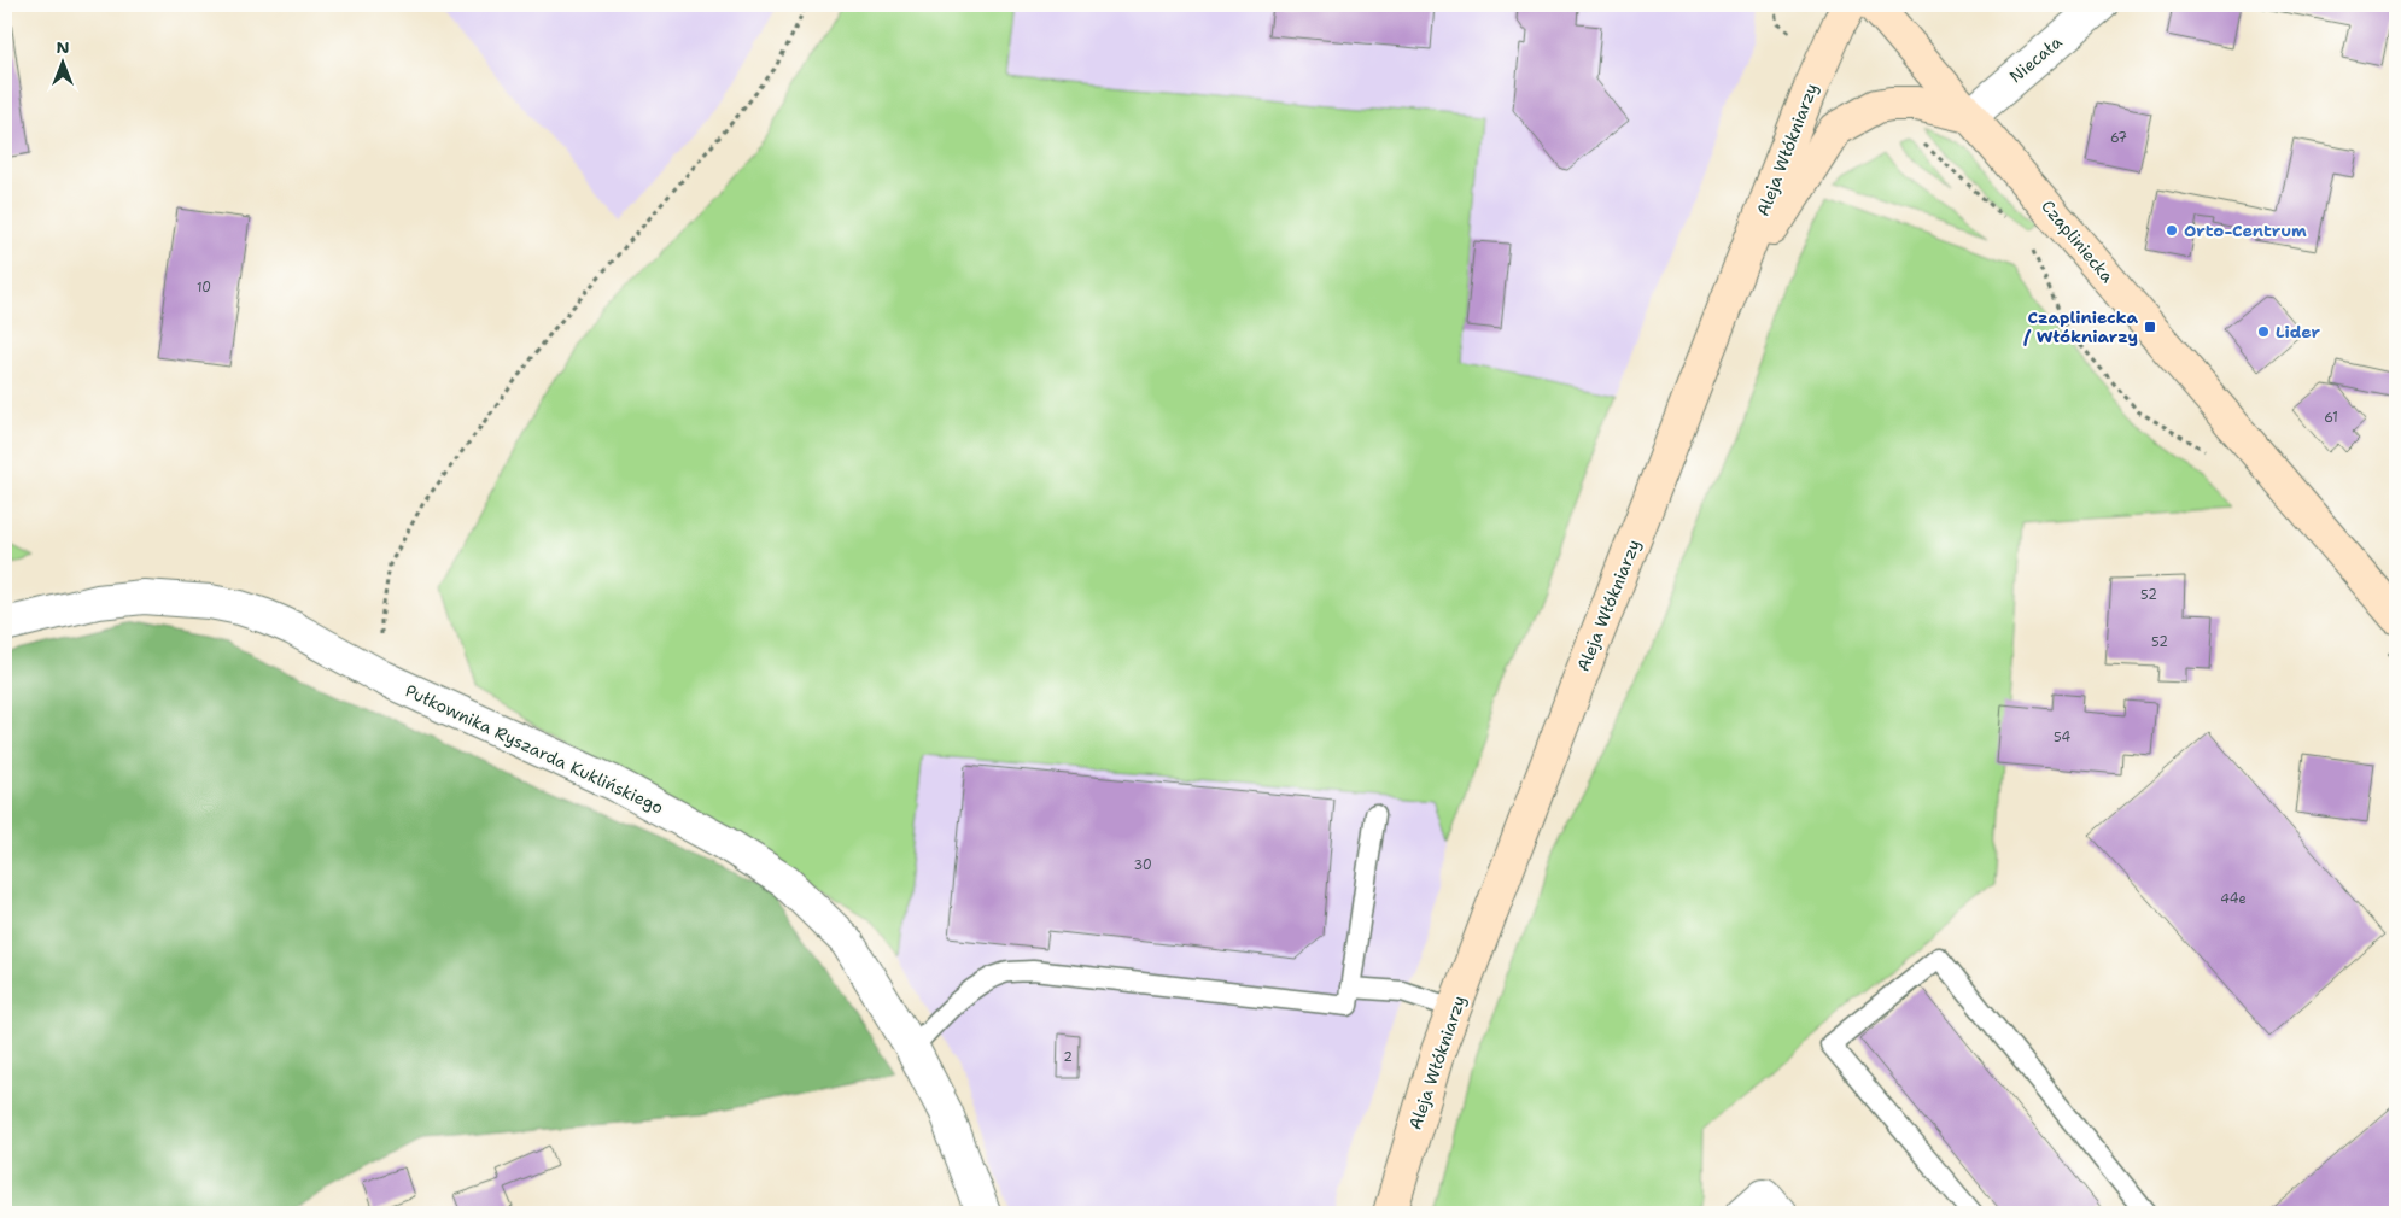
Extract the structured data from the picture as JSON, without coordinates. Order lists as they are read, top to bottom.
{
  "streets": {
    "main road": ["Aleja Włókniarzy", "Czapliniecka"],
    "street": ["Niecała", "Pułkownika Ryszarda Kuklińskiego"]
  },
  "crossings": [
    ["Niecała", "Czapliniecka"]
  ],
  "places": {
    "other": ["Orto-Centrum", "Lider"],
    "transit": ["Czapliniecka / Włókniarzy"]
  },
  "house_numbers": [
    "67",
    "10",
    "61",
    "52",
    "52",
    "54",
    "30",
    "44e",
    "2"
  ],
  "north": "top"
}
